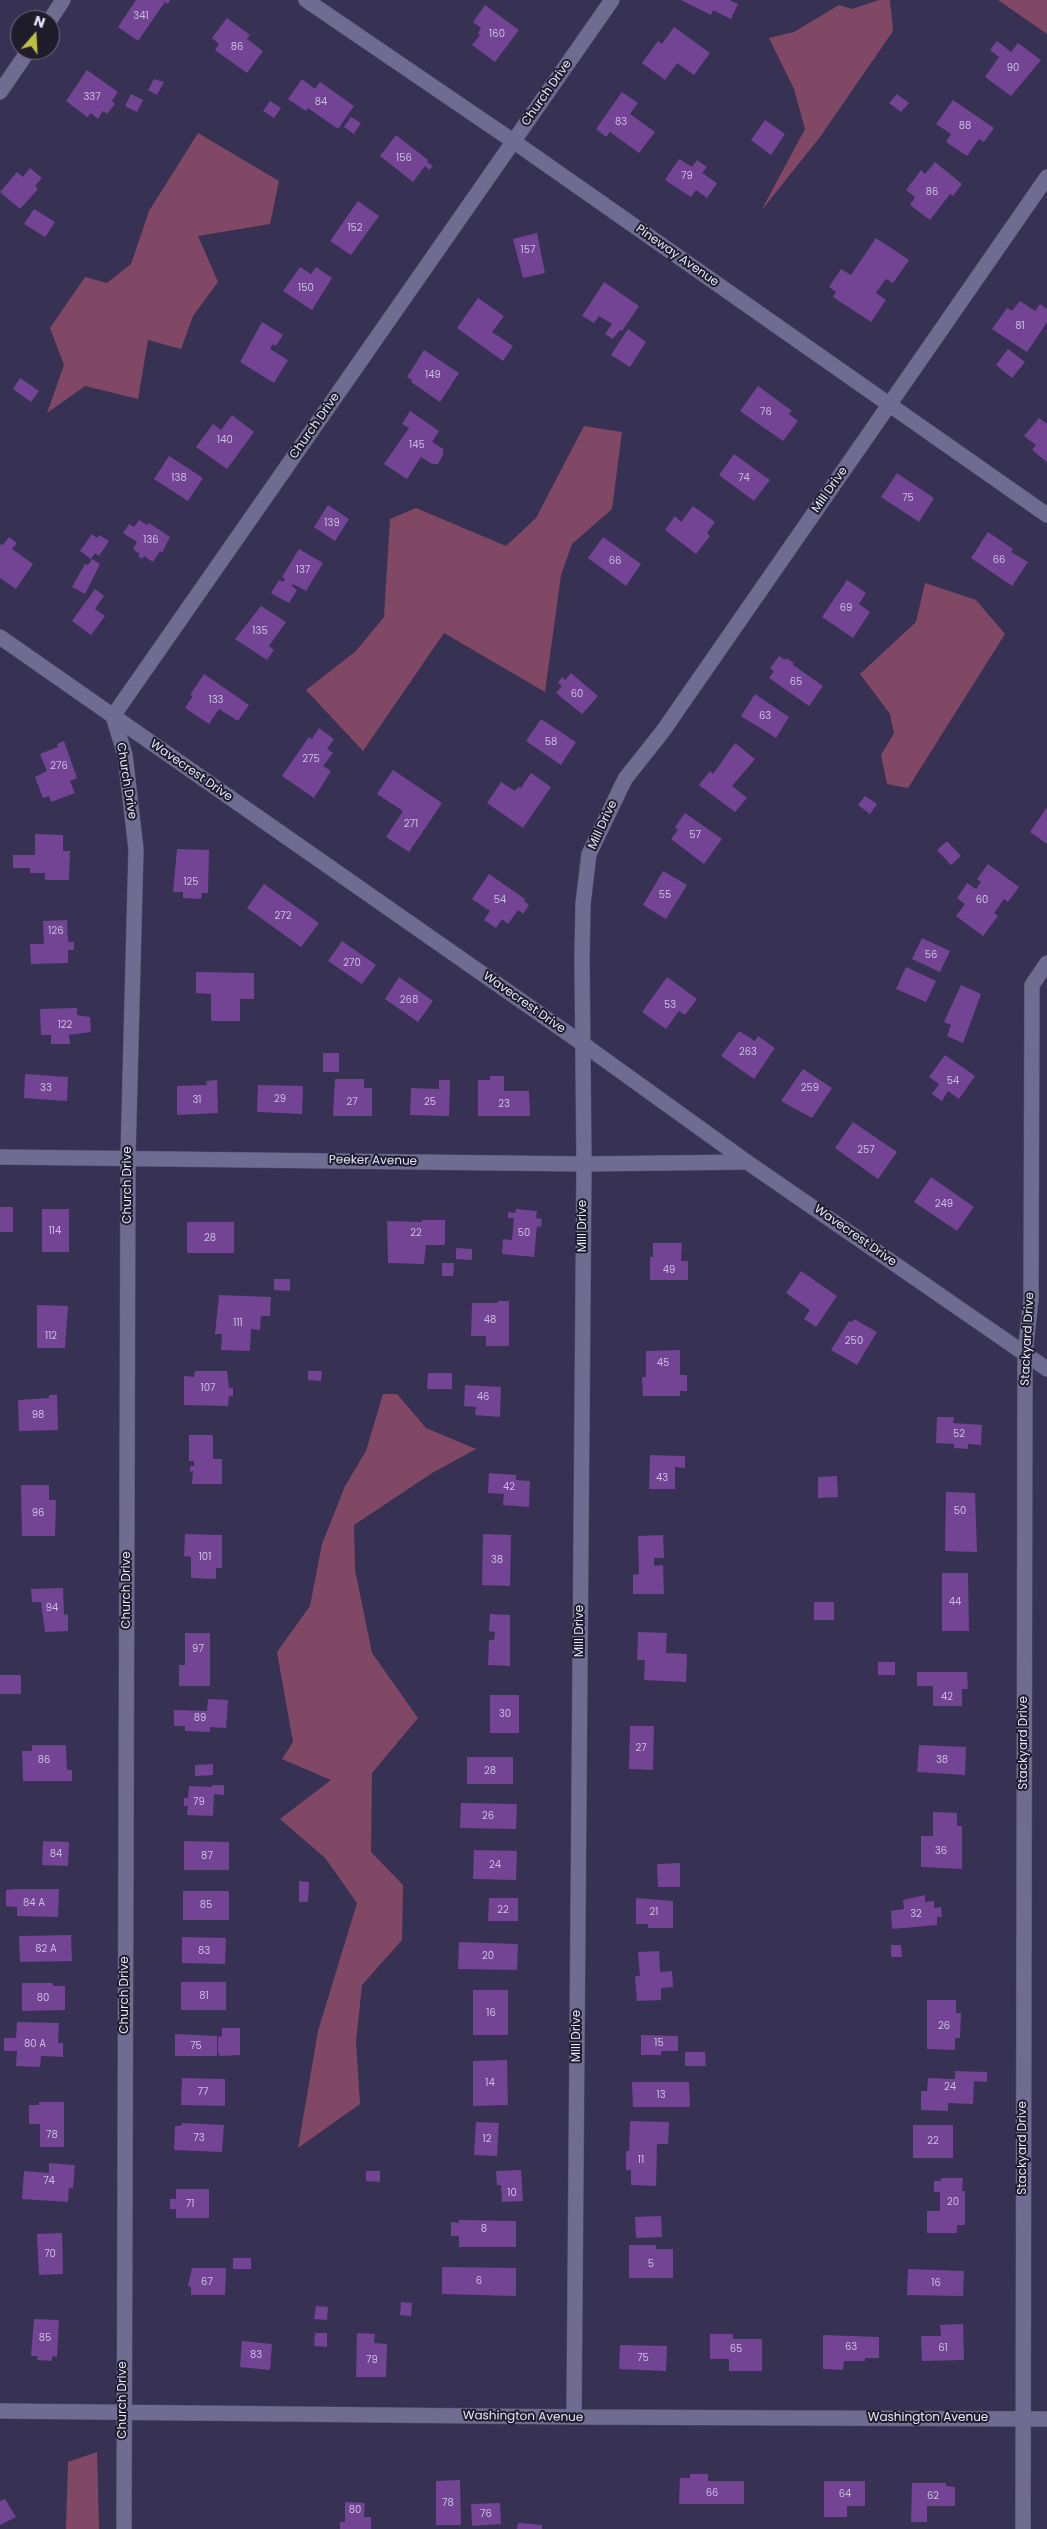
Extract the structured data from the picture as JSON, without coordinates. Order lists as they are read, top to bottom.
{
  "streets": {
    "street": [
      "Church Drive",
      "Pineway Avenue",
      "Mill Drive",
      "Wavecrest Drive",
      "Peeker Avenue",
      "Stackyard Drive",
      "Washington Avenue"
    ]
  },
  "crossings": [
    ["Church Drive", "Pineway Avenue"],
    ["Church Drive", "Wavecrest Drive"],
    ["Church Drive", "Peeker Avenue"],
    ["Church Drive", "Washington Avenue"],
    ["Pineway Avenue", "Mill Drive"],
    ["Mill Drive", "Wavecrest Drive"],
    ["Mill Drive", "Peeker Avenue"],
    ["Mill Drive", "Washington Avenue"],
    ["Wavecrest Drive", "Peeker Avenue"],
    ["Wavecrest Drive", "Stackyard Drive"],
    ["Stackyard Drive", "Washington Avenue"]
  ],
  "house_numbers": [
    "341",
    "160",
    "86",
    "90",
    "337",
    "84",
    "83",
    "88",
    "156",
    "79",
    "86",
    "152",
    "157",
    "150",
    "81",
    "149",
    "76",
    "140",
    "145",
    "138",
    "74",
    "75",
    "139",
    "136",
    "66",
    "66",
    "137",
    "69",
    "135",
    "65",
    "60",
    "133",
    "63",
    "58",
    "275",
    "276",
    "271",
    "57",
    "125",
    "55",
    "54",
    "60",
    "272",
    "126",
    "56",
    "270",
    "268",
    "53",
    "122",
    "263",
    "54",
    "33",
    "259",
    "29",
    "31",
    "27",
    "25",
    "23",
    "257",
    "249",
    "114",
    "22",
    "50",
    "28",
    "49",
    "48",
    "111",
    "112",
    "250",
    "45",
    "107",
    "46",
    "98",
    "52",
    "43",
    "42",
    "50",
    "96",
    "101",
    "38",
    "44",
    "94",
    "97",
    "42",
    "30",
    "89",
    "27",
    "86",
    "38",
    "28",
    "79",
    "26",
    "36",
    "84",
    "87",
    "24",
    "84 A",
    "85",
    "22",
    "21",
    "32",
    "82 A",
    "83",
    "20",
    "81",
    "80",
    "16",
    "26",
    "15",
    "80 A",
    "75",
    "14",
    "24",
    "77",
    "13",
    "78",
    "73",
    "12",
    "22",
    "11",
    "74",
    "10",
    "20",
    "71",
    "8",
    "70",
    "5",
    "6",
    "67",
    "16",
    "85",
    "63",
    "61",
    "65",
    "83",
    "75",
    "79",
    "66",
    "64",
    "62",
    "78",
    "80",
    "76"
  ],
  "north": "top"
}
